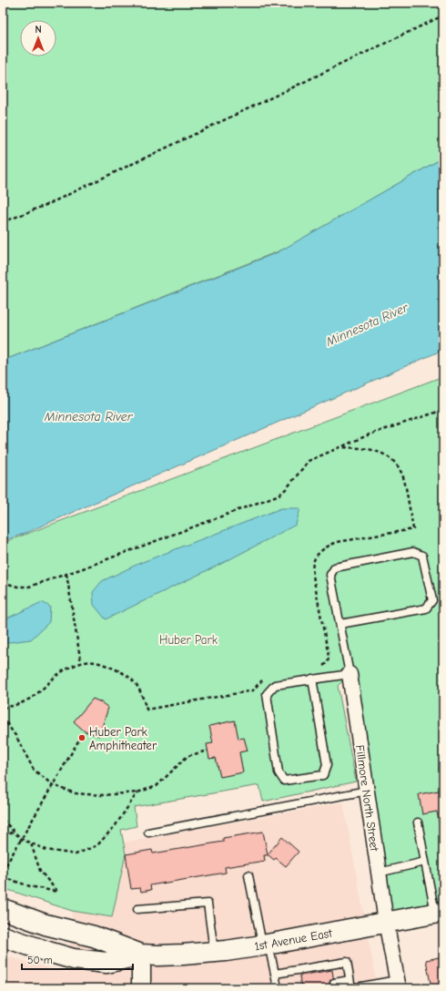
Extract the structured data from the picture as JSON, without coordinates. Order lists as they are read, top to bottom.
{
  "streets": {
    "main road": ["1st Avenue East"],
    "street": ["Fillmore North Street"]
  },
  "crossings": [
    ["Fillmore North Street", "1st Avenue East"]
  ],
  "water": ["Minnesota River"],
  "parks": ["Huber Park"],
  "places": ["Huber Park Amphitheater"],
  "scale_bar": "50 m",
  "north": "top"
}
